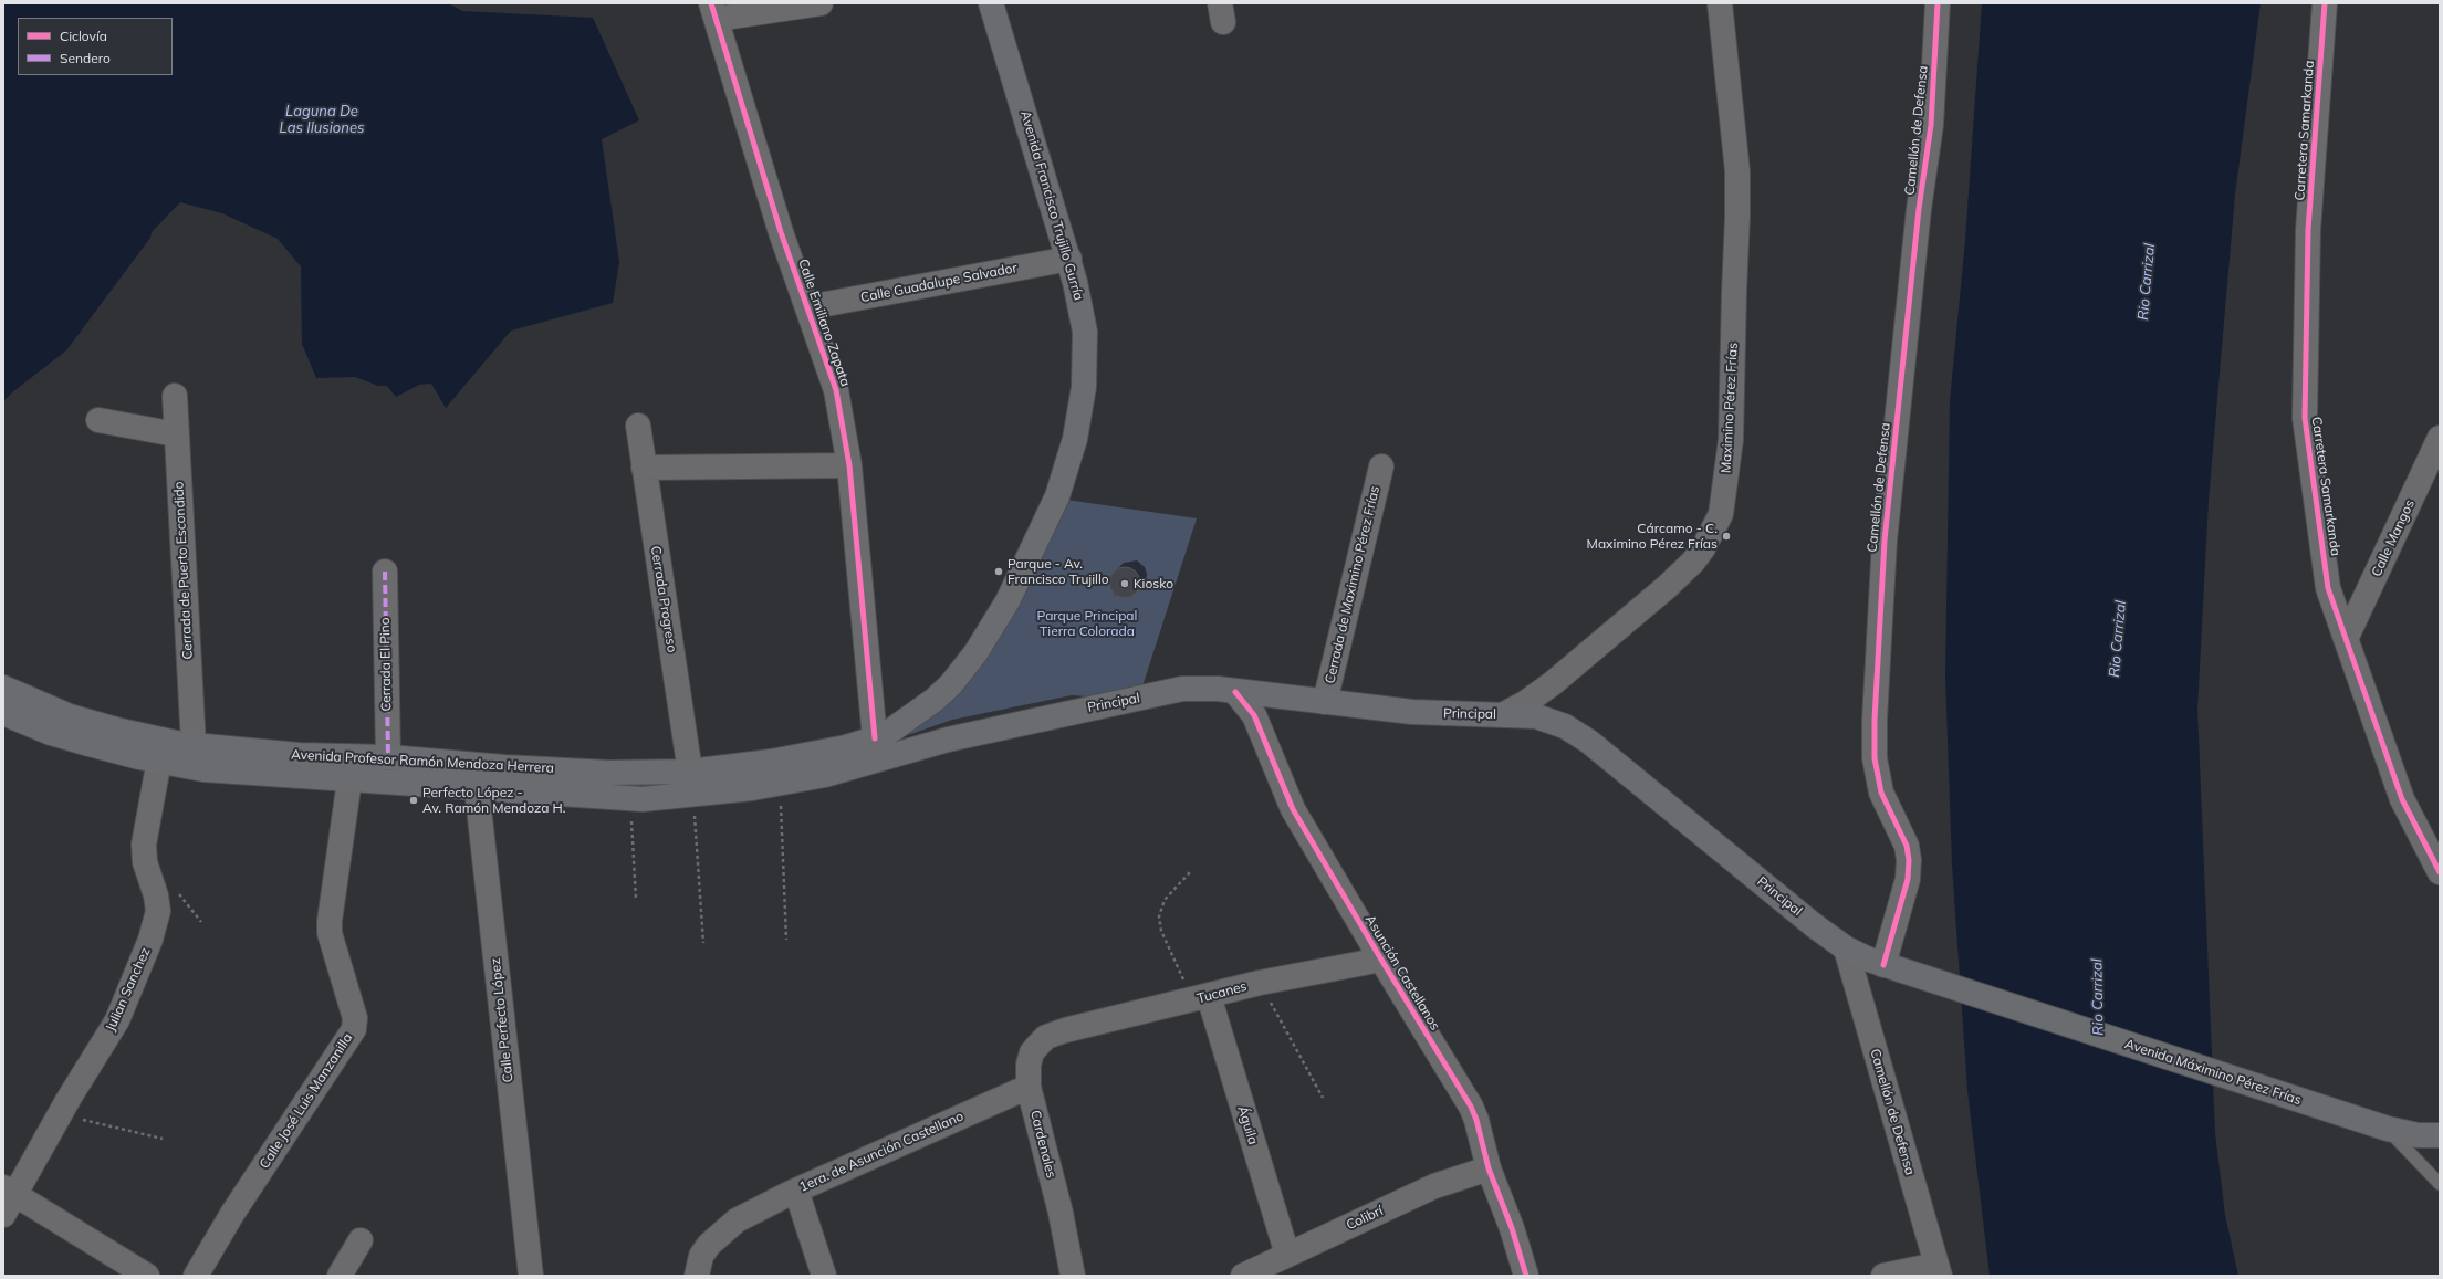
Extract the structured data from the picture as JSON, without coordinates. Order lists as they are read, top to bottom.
{
  "streets": {
    "main road": [
      "Avenida Francisco Trujillo Gurría",
      "Principal",
      "Avenida Profesor Ramón Mendoza Herrera",
      "Avenida Máximino Pérez Frías"
    ],
    "street": [
      "Camellón de Defensa",
      "Carretera Samarkanda",
      "Calle Guadalupe Salvador",
      "Calle Emiliano Zapata",
      "Maximino Pérez Frías",
      "Calle Mangos",
      "Cerrada de Puerto Escondido",
      "Cerrada de Maximino Pérez Frías",
      "Cerrada Progreso",
      "Cerrada El Pino",
      "Asunción Castellanos",
      "Julian Sanchez",
      "Tucanes",
      "Calle Perfecto López",
      "Calle José Luis Manzanilla",
      "Águila",
      "Cardenales",
      "1era. de Asunción Castellano",
      "Colibrí"
    ]
  },
  "crossings": [
    ["Camellón de Defensa", "Principal"],
    ["Carretera Samarkanda", "Calle Mangos"],
    ["Avenida Francisco Trujillo Gurría", "Calle Guadalupe Salvador"],
    ["Avenida Francisco Trujillo Gurría", "Calle Emiliano Zapata"],
    ["Avenida Francisco Trujillo Gurría", "Avenida Profesor Ramón Mendoza Herrera"],
    ["Calle Guadalupe Salvador", "Calle Emiliano Zapata"],
    ["Calle Emiliano Zapata", "Avenida Profesor Ramón Mendoza Herrera"],
    ["Maximino Pérez Frías", "Principal"],
    ["Cerrada de Puerto Escondido", "Avenida Profesor Ramón Mendoza Herrera"],
    ["Cerrada de Maximino Pérez Frías", "Principal"],
    ["Cerrada Progreso", "Avenida Profesor Ramón Mendoza Herrera"],
    ["Cerrada El Pino", "Avenida Profesor Ramón Mendoza Herrera"],
    ["Principal", "Avenida Profesor Ramón Mendoza Herrera"],
    ["Principal", "Asunción Castellanos"],
    ["Principal", "Avenida Máximino Pérez Frías"],
    ["Avenida Profesor Ramón Mendoza Herrera", "Julian Sanchez"],
    ["Avenida Profesor Ramón Mendoza Herrera", "Calle Perfecto López"],
    ["Avenida Profesor Ramón Mendoza Herrera", "Calle José Luis Manzanilla"],
    ["Asunción Castellanos", "Tucanes"],
    ["Asunción Castellanos", "Colibrí"],
    ["Tucanes", "Águila"],
    ["Tucanes", "Cardenales"],
    ["Águila", "Colibrí"],
    ["Cardenales", "1era. de Asunción Castellano"]
  ],
  "water": ["Laguna De Las Ilusiones", "Rio Carrizal"],
  "parks": ["Parque Principal Tierra Colorada"],
  "places": [
    "Cárcamo - C. Maximino Pérez Frías",
    "Parque - Av. Francisco Trujillo",
    "Kiosko",
    "Perfecto López - Av. Ramón Mendoza H."
  ],
  "legend": ["Ciclovía", "Sendero"]
}
